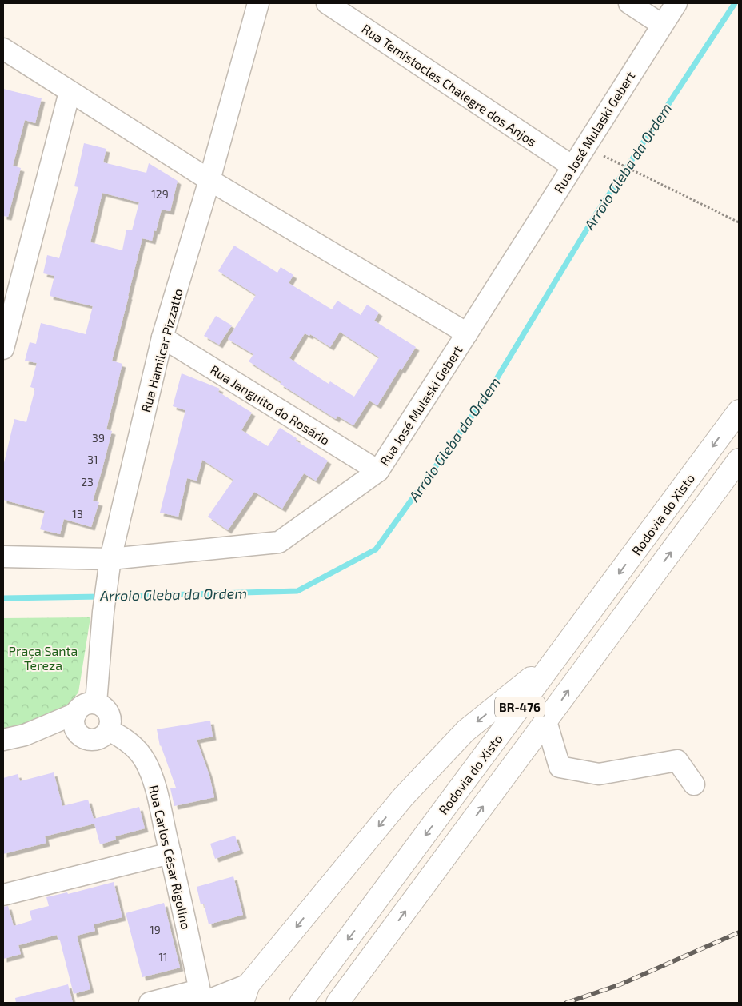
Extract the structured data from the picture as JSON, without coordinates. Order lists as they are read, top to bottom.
{
  "streets": {
    "highway": ["Rodovia do Xisto", "BR-476"],
    "street": [
      "Rua Temistocles Chalegre dos Anjos",
      "Rua José Mulaski Gebert",
      "Rua Hamilcar Pizzatto",
      "Rua Janguito do Rosário",
      "Rua Carlos César Rigolino"
    ]
  },
  "crossings": [
    ["Rua Temistocles Chalegre dos Anjos", "Rua José Mulaski Gebert"],
    ["Rua José Mulaski Gebert", "Rua Hamilcar Pizzatto"],
    ["Rua José Mulaski Gebert", "Rua Janguito do Rosário"],
    ["Rua Hamilcar Pizzatto", "Rua Janguito do Rosário"],
    ["Rua Hamilcar Pizzatto", "Rua Carlos César Rigolino"]
  ],
  "water": ["Arroio Gleba da Ordem"],
  "parks": ["Praça Santa Tereza"],
  "house_numbers": [
    "129",
    "39",
    "31",
    "23",
    "13",
    "19",
    "11"
  ]
}
